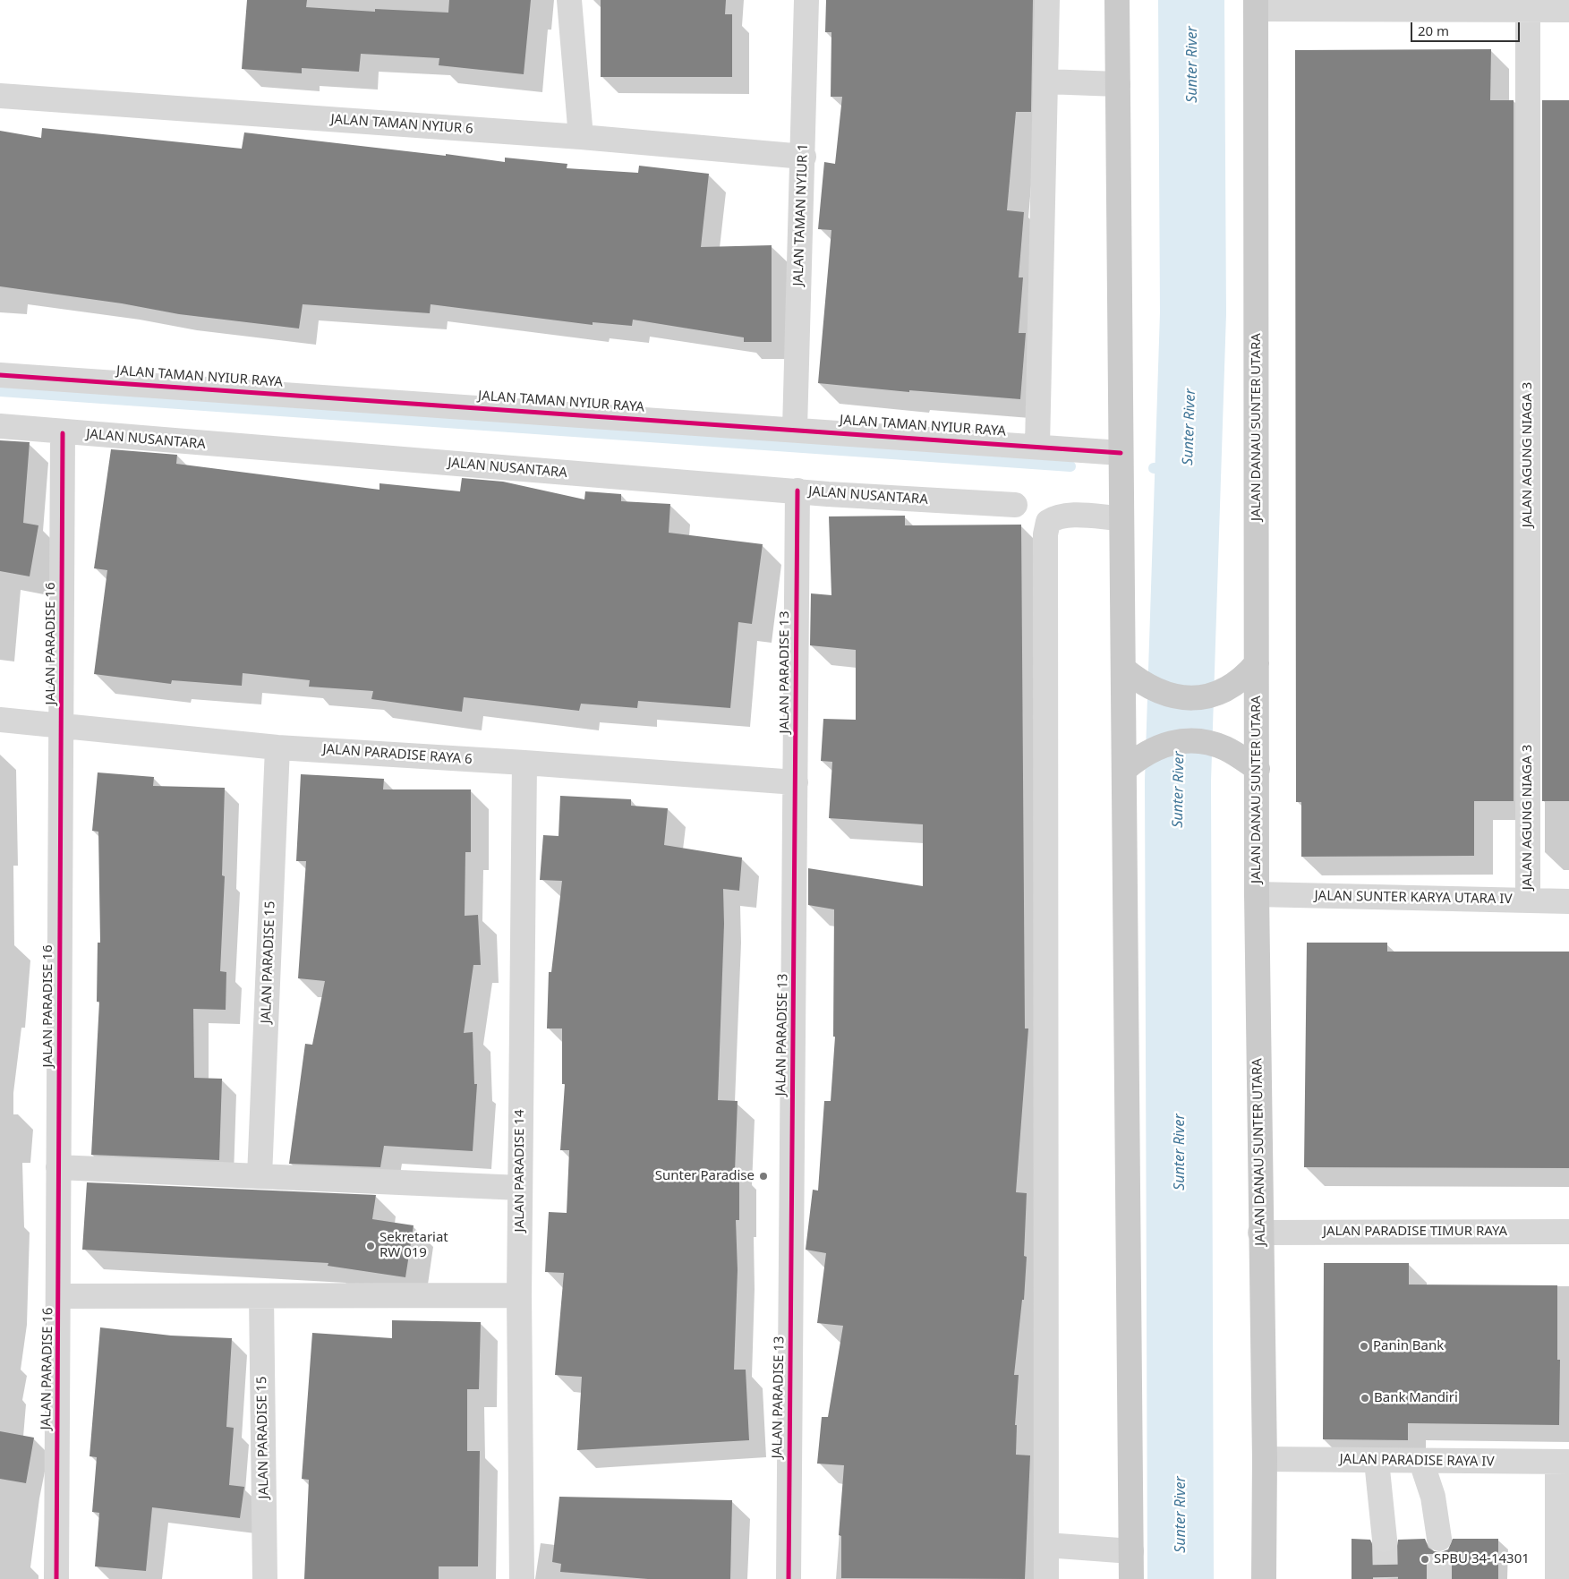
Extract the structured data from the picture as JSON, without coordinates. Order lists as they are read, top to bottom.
{
  "streets": {
    "main road": ["JALAN DANAU SUNTER UTARA"],
    "street": [
      "JALAN TAMAN NYIUR 6",
      "JALAN TAMAN NYIUR 1",
      "JALAN TAMAN NYIUR RAYA",
      "JALAN NUSANTARA",
      "JALAN AGUNG NIAGA 3",
      "JALAN PARADISE 16",
      "JALAN PARADISE 13",
      "JALAN PARADISE RAYA 6",
      "JALAN SUNTER KARYA UTARA IV",
      "JALAN PARADISE 15",
      "JALAN PARADISE 14",
      "JALAN PARADISE TIMUR RAYA",
      "JALAN PARADISE RAYA IV"
    ]
  },
  "crossings": [
    ["JALAN TAMAN NYIUR 6", "JALAN TAMAN NYIUR 1"],
    ["JALAN TAMAN NYIUR 1", "JALAN TAMAN NYIUR RAYA"],
    ["JALAN DANAU SUNTER UTARA", "JALAN SUNTER KARYA UTARA IV"],
    ["JALAN DANAU SUNTER UTARA", "JALAN PARADISE TIMUR RAYA"],
    ["JALAN DANAU SUNTER UTARA", "JALAN PARADISE RAYA IV"],
    ["JALAN NUSANTARA", "JALAN PARADISE 16"],
    ["JALAN NUSANTARA", "JALAN PARADISE 13"],
    ["JALAN AGUNG NIAGA 3", "JALAN SUNTER KARYA UTARA IV"],
    ["JALAN PARADISE 16", "JALAN PARADISE RAYA 6"],
    ["JALAN PARADISE 13", "JALAN PARADISE RAYA 6"],
    ["JALAN PARADISE RAYA 6", "JALAN PARADISE 15"],
    ["JALAN PARADISE RAYA 6", "JALAN PARADISE 14"]
  ],
  "water": ["Sunter River"],
  "places": [
    "Sunter Paradise",
    "Sekretariat RW 019",
    "Panin Bank",
    "Bank Mandiri",
    "SPBU 34-14301"
  ],
  "scale_bar": "20 m"
}
